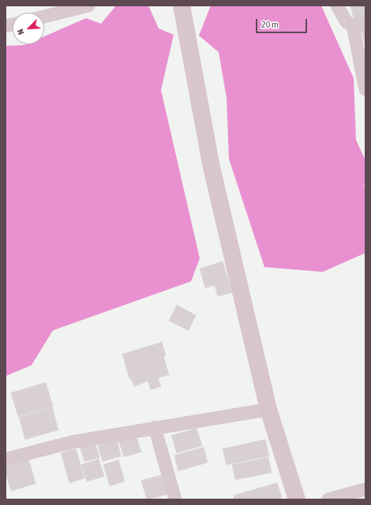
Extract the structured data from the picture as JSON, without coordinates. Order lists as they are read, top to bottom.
{
  "scale_bar": "20 m",
  "north": "bottom left"
}
